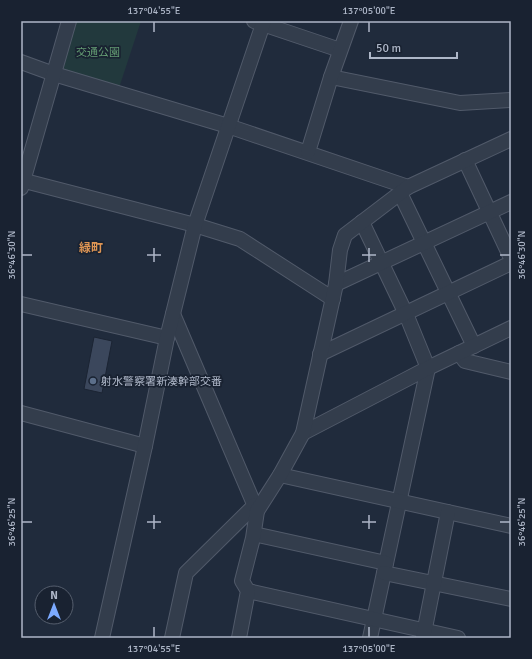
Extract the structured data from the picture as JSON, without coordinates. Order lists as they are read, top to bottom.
{
  "districts": ["緑町"],
  "parks": ["交通公園"],
  "places": ["射水警察署新湊幹部交番"],
  "scale_bar": "50 m",
  "north": "top",
  "coordinates": [
    "137°04'55\"E",
    "137°05'00\"E",
    "36°46'30\"N",
    "36°46'25\"N"
  ]
}
